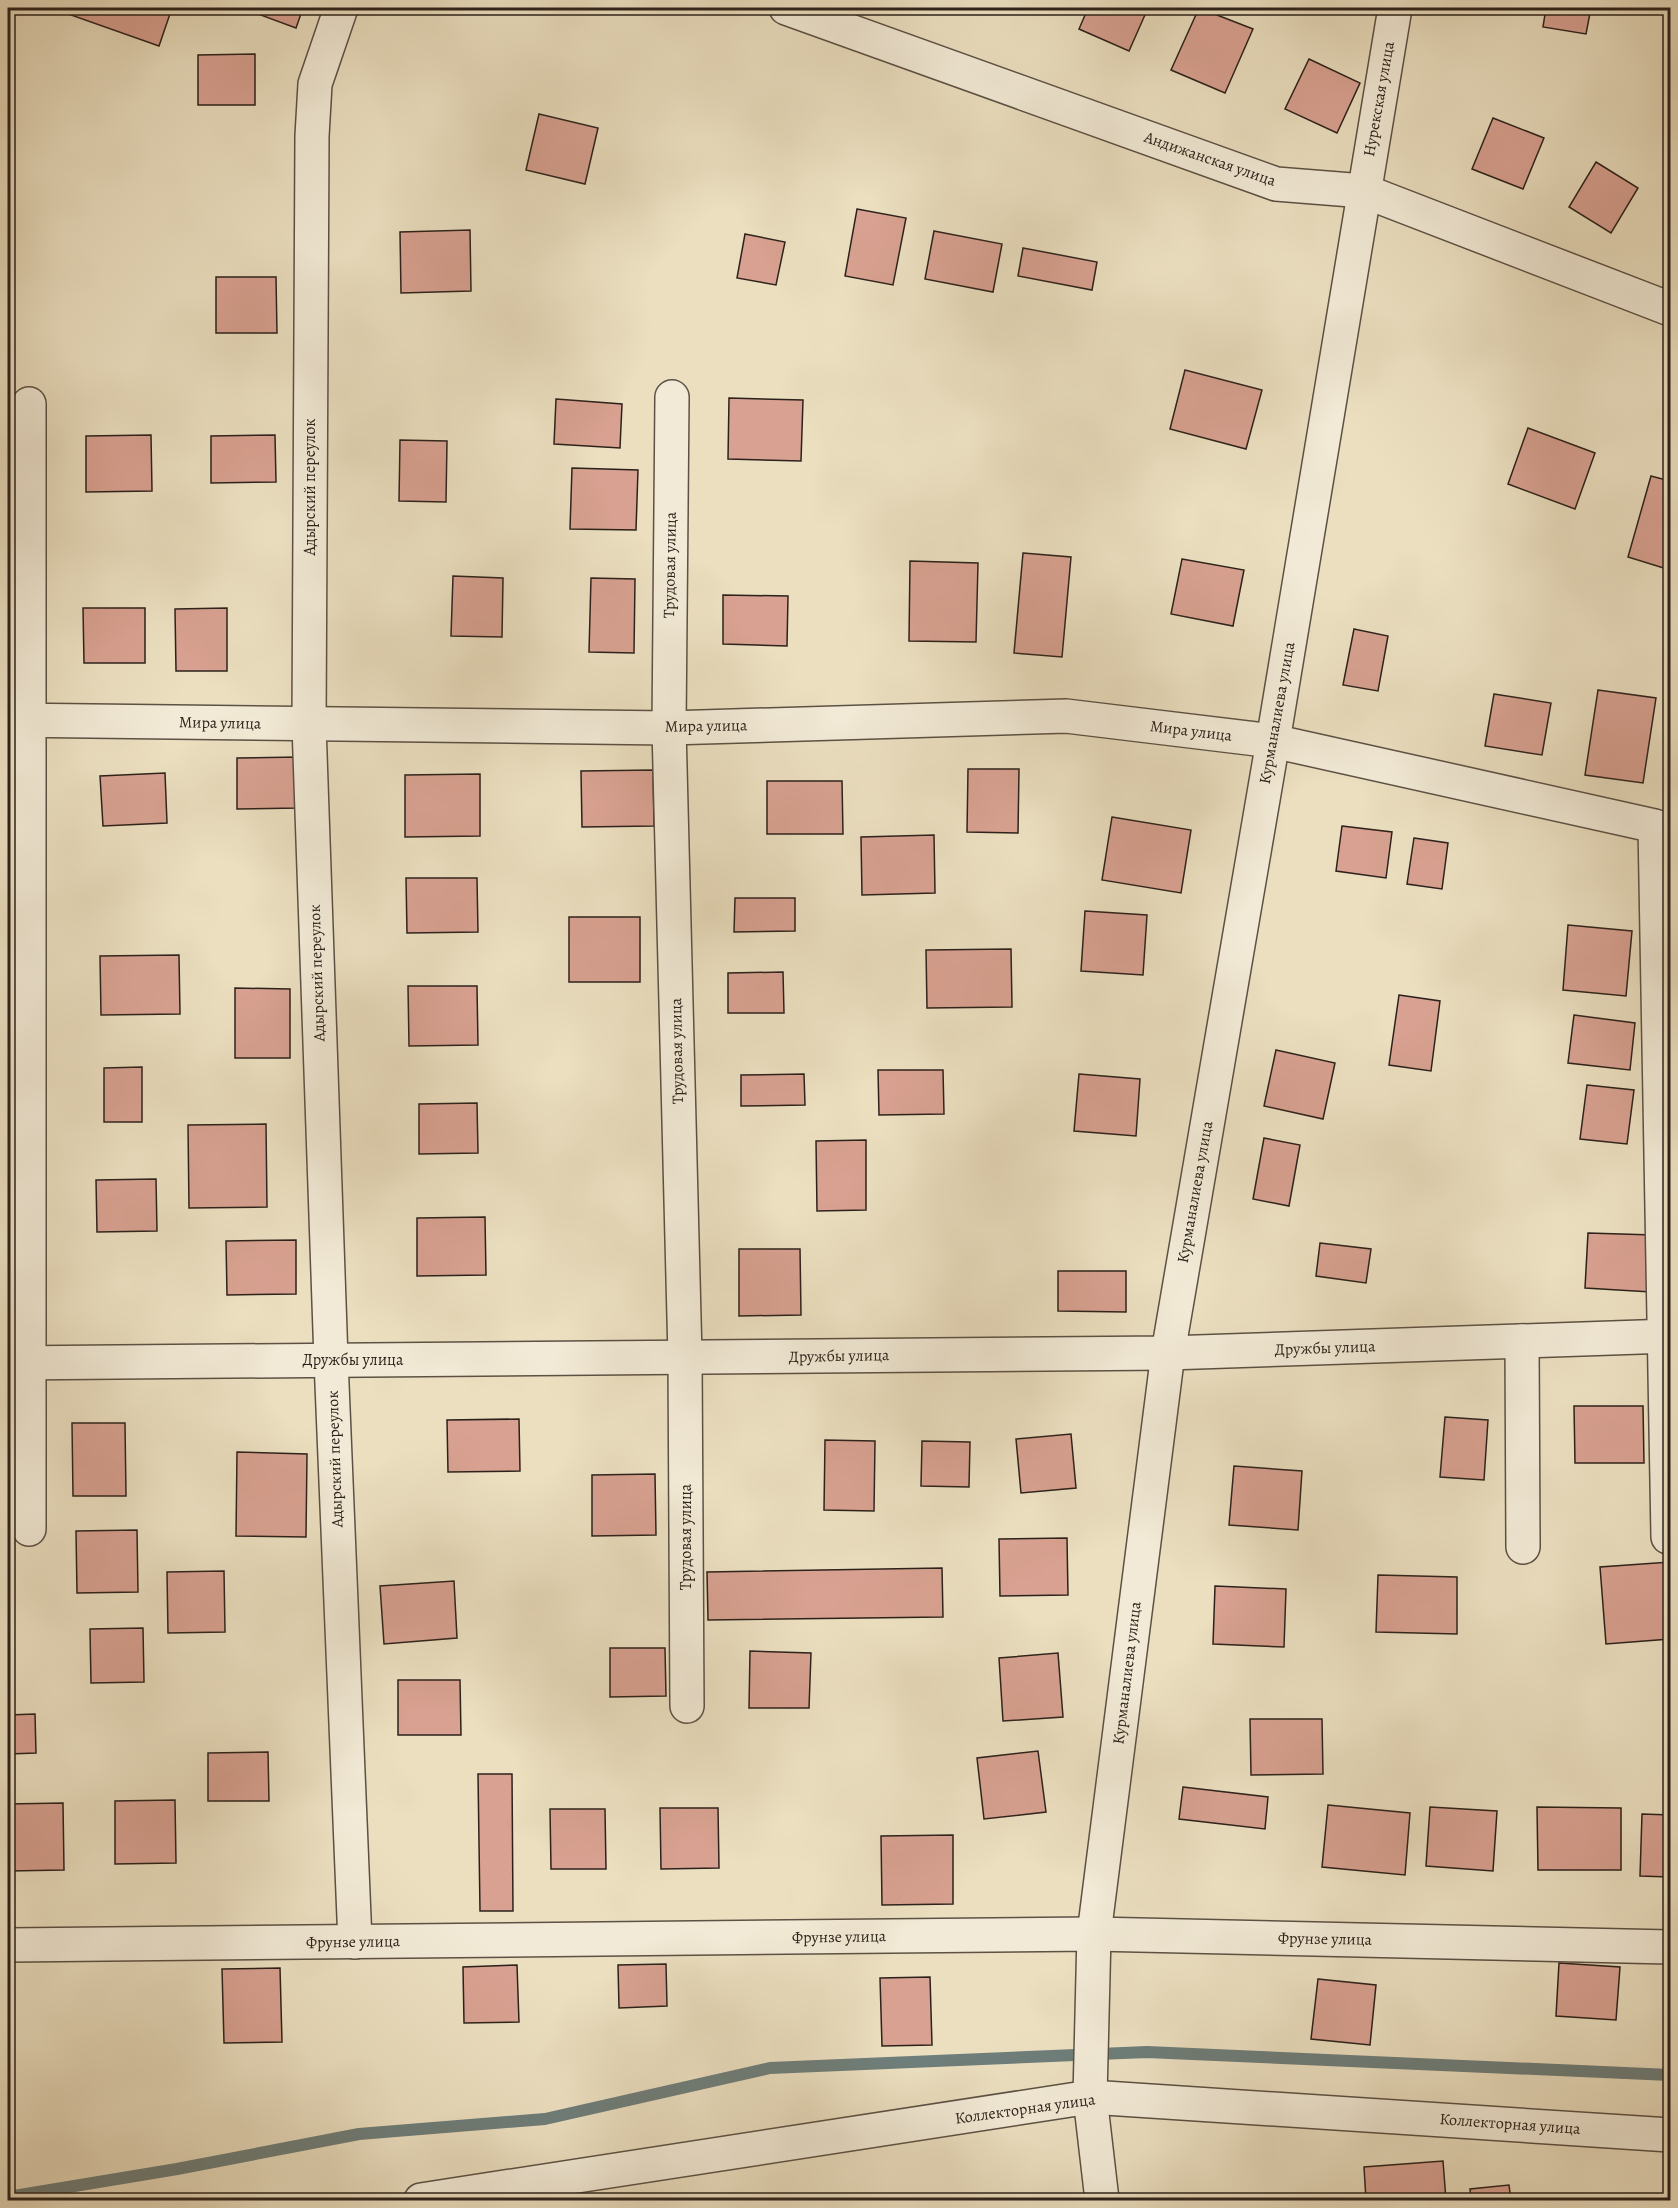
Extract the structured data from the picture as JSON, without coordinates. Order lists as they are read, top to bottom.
{
  "streets": {
    "street": [
      "Нурекская улица",
      "Андижанская улица",
      "Адырский переулок",
      "Трудовая улица",
      "Курманалиева улица",
      "Мира улица",
      "Дружбы улица",
      "Фрунзе улица",
      "Коллекторная улица"
    ]
  },
  "crossings": [
    ["Нурекская улица", "Андижанская улица"],
    ["Нурекская улица", "Курманалиева улица"],
    ["Андижанская улица", "Курманалиева улица"],
    ["Адырский переулок", "Мира улица"],
    ["Адырский переулок", "Дружбы улица"],
    ["Адырский переулок", "Фрунзе улица"],
    ["Трудовая улица", "Мира улица"],
    ["Трудовая улица", "Дружбы улица"],
    ["Курманалиева улица", "Мира улица"],
    ["Курманалиева улица", "Дружбы улица"],
    ["Курманалиева улица", "Фрунзе улица"],
    ["Курманалиева улица", "Коллекторная улица"],
    ["Мира улица", "Дружбы улица"]
  ]
}
